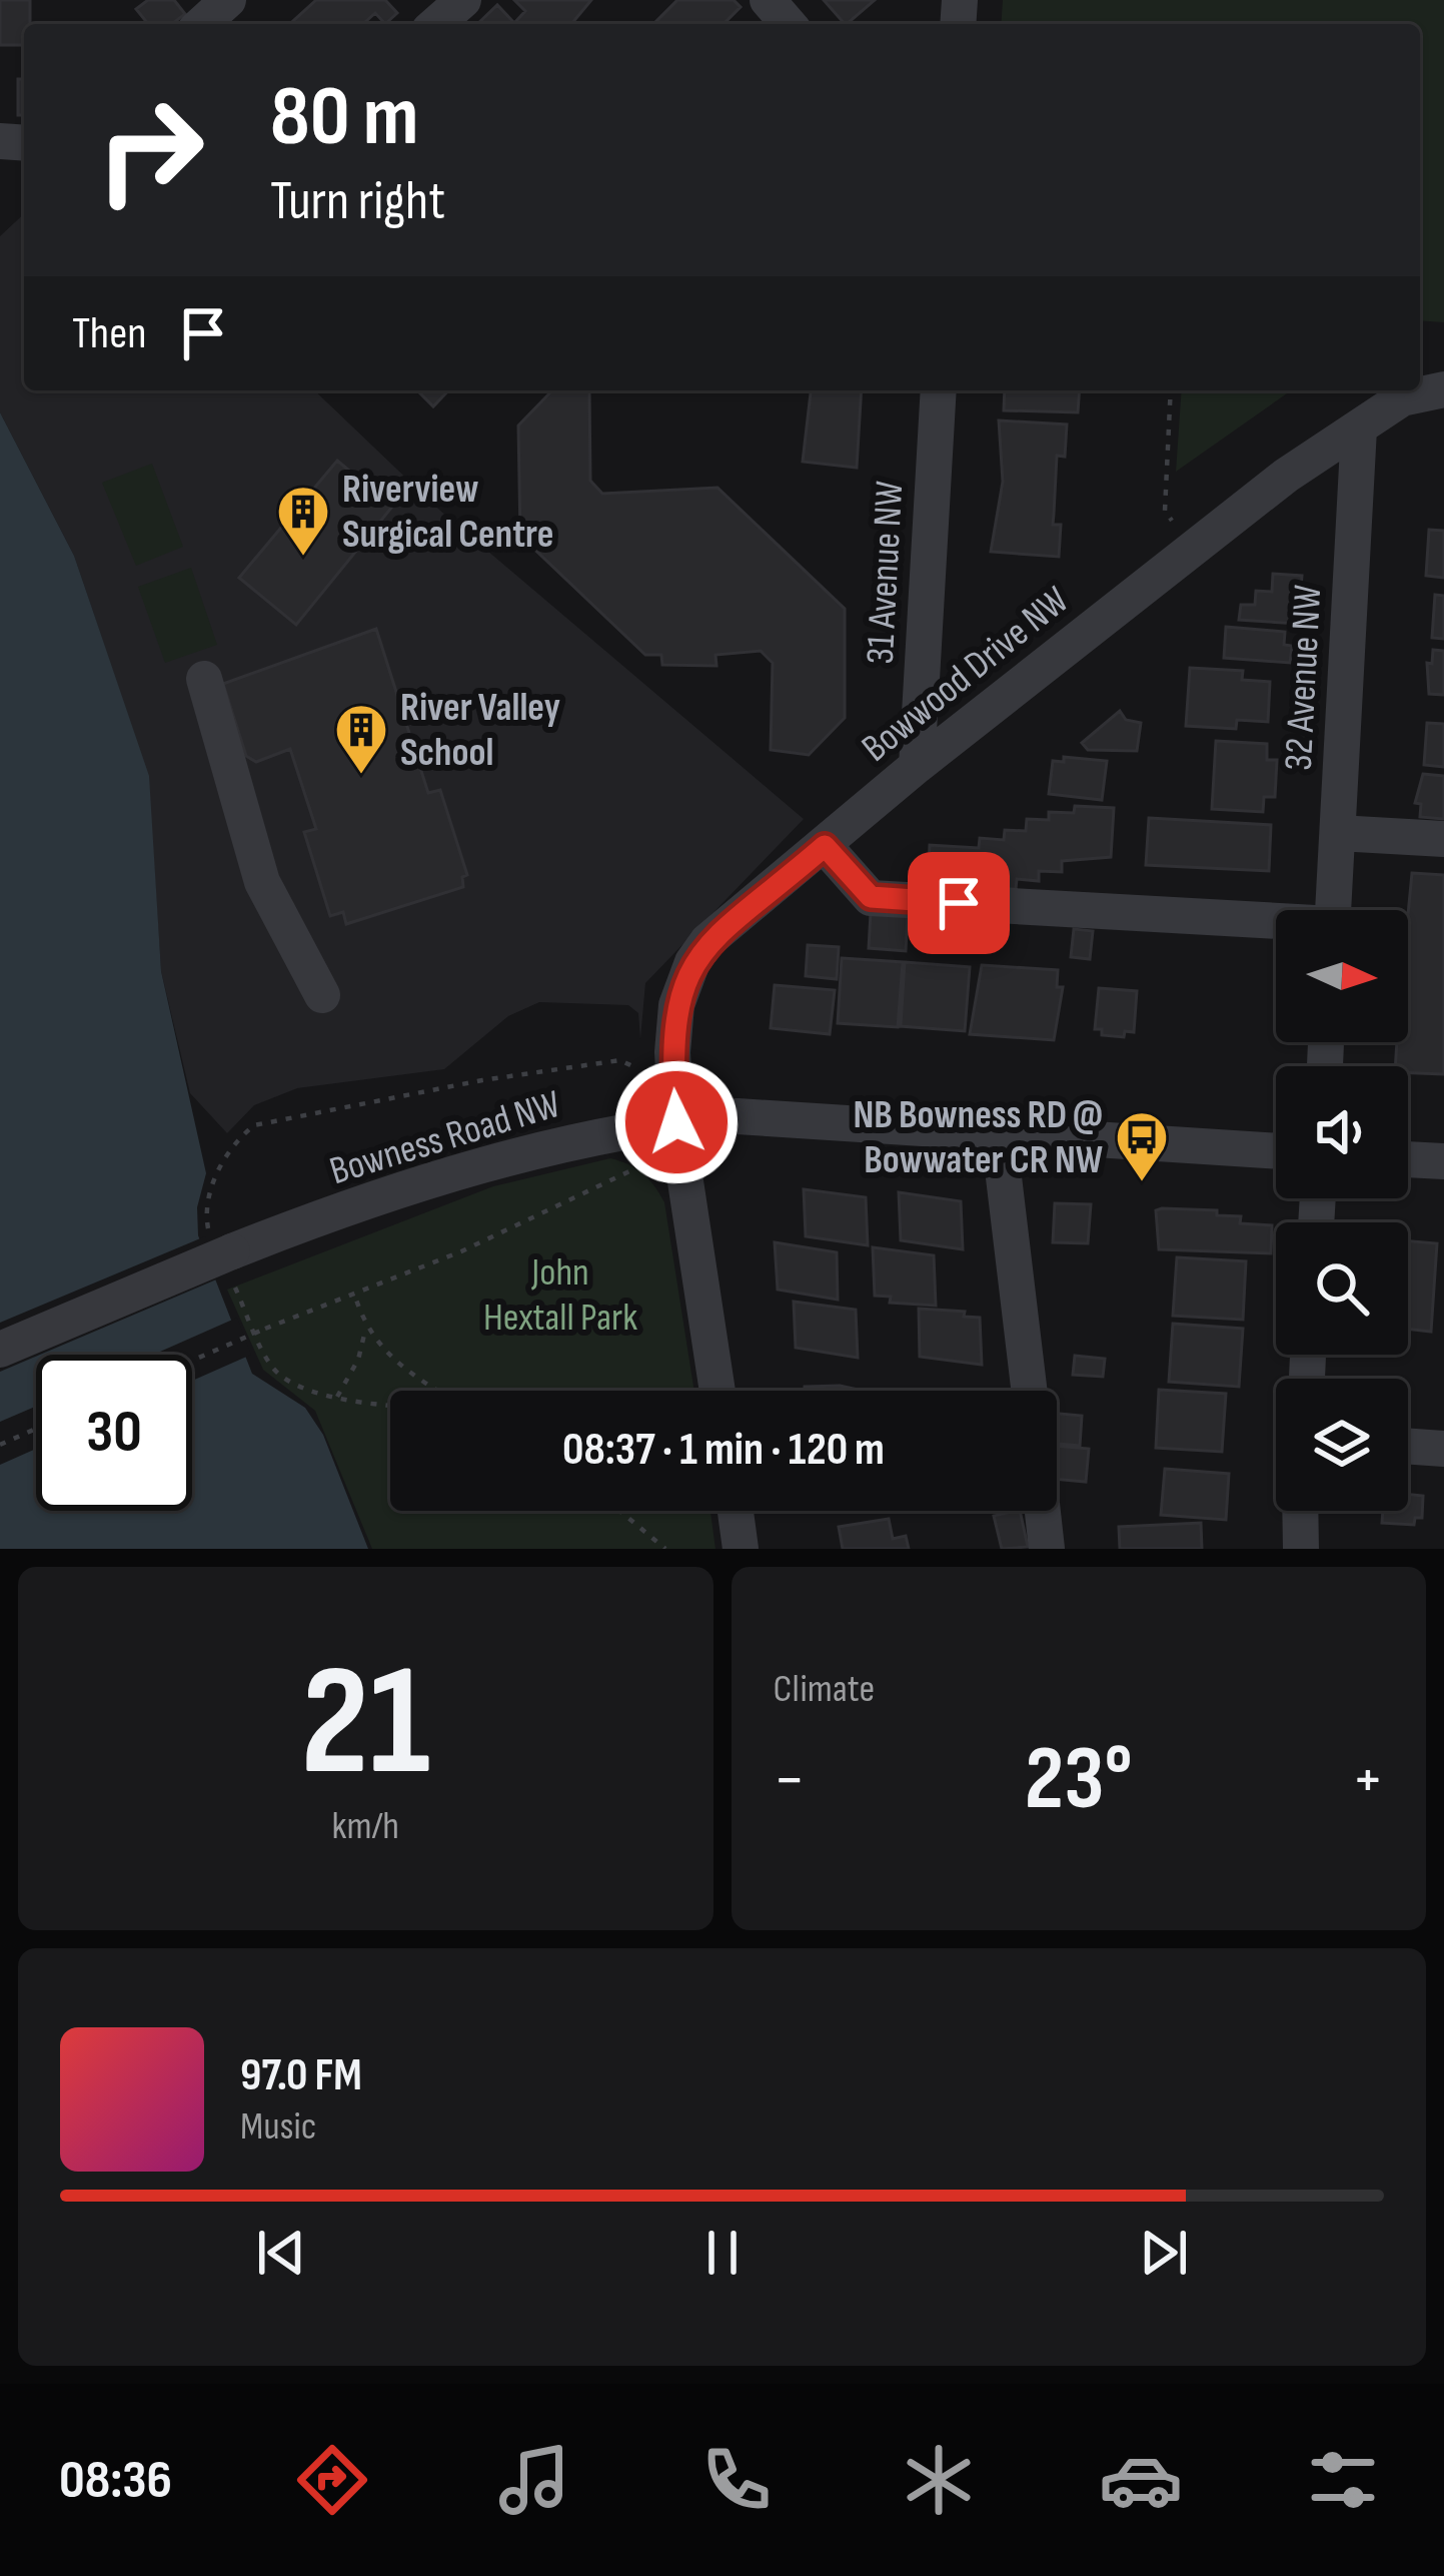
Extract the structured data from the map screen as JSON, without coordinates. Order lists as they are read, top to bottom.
{
  "streets": {
    "street": [
      "31 Avenue NW",
      "Bowwood Drive NW",
      "32 Avenue NW",
      "Bowness Road NW"
    ]
  },
  "crossings": [
    ["31 Avenue NW", "Bowwood Drive NW"],
    ["Bowwood Drive NW", "32 Avenue NW"],
    ["Bowwood Drive NW", "Bowness Road NW"]
  ],
  "parks": ["John Hextall Park"],
  "places": {
    "building": ["Riverview Surgical Centre", "River Valley School"],
    "bus stop": ["NB Bowness RD @ Bowwater CR NW"]
  },
  "north": "right",
  "page": {
    "turn": ["80 m", "Turn right"],
    "then": "Then",
    "limit": "30",
    "trip": "08:37 · 1 min · 120 m",
    "tile": [
      ["21", "km/h"],
      "Climate"
    ],
    "heat": ["−", "23°", "+"],
    "song": ["97.0 FM", "Music"],
    "tabs": "08:36"
  }
}
